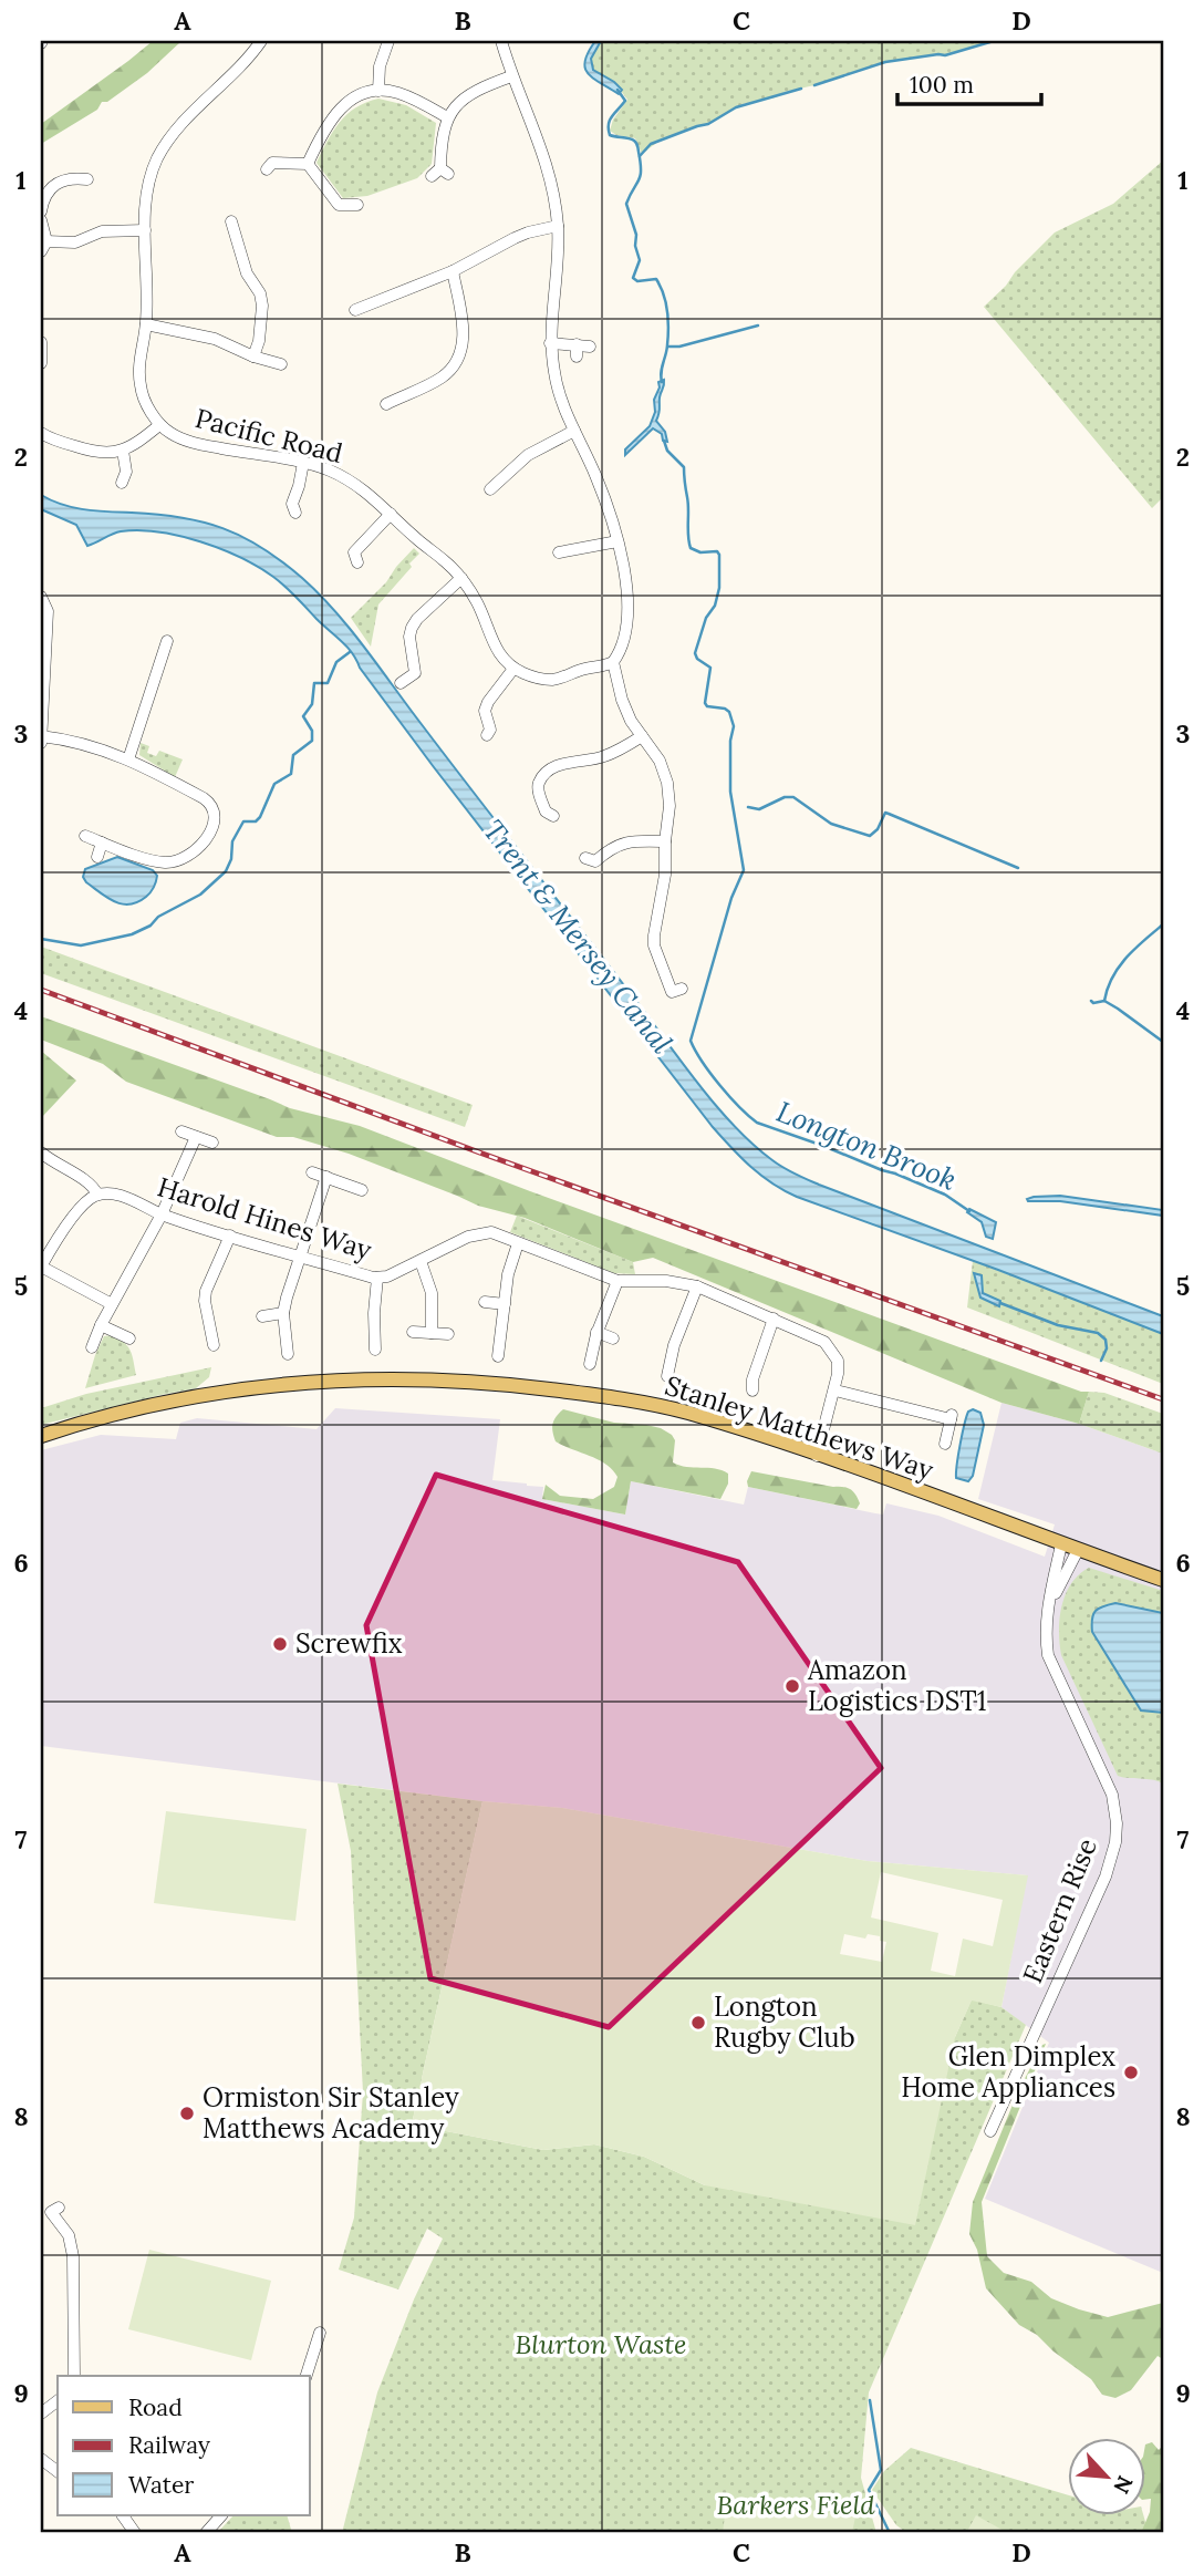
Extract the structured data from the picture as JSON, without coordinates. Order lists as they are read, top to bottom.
{
  "streets": {
    "main road": ["Stanley Matthews Way"],
    "street": ["Pacific Road", "Harold Hines Way", "Eastern Rise"]
  },
  "crossings": [
    ["Harold Hines Way", "Stanley Matthews Way"],
    ["Stanley Matthews Way", "Eastern Rise"]
  ],
  "water": ["Trent & Mersey Canal", "Longton Brook"],
  "parks": ["Blurton Waste", "Barkers Field"],
  "places": [
    "Screwfix",
    "Amazon Logistics DST1",
    "Longton Rugby Club",
    "Glen Dimplex Home Appliances",
    "Ormiston Sir Stanley Matthews Academy"
  ],
  "legend": ["Road", "Railway", "Water"],
  "scale_bar": "100 m",
  "north": "bottom right",
  "grid": {
    "columns": [
      "A",
      "B",
      "C",
      "D"
    ],
    "rows": [
      "1",
      "2",
      "3",
      "4",
      "5",
      "6",
      "7",
      "8",
      "9"
    ]
  }
}
